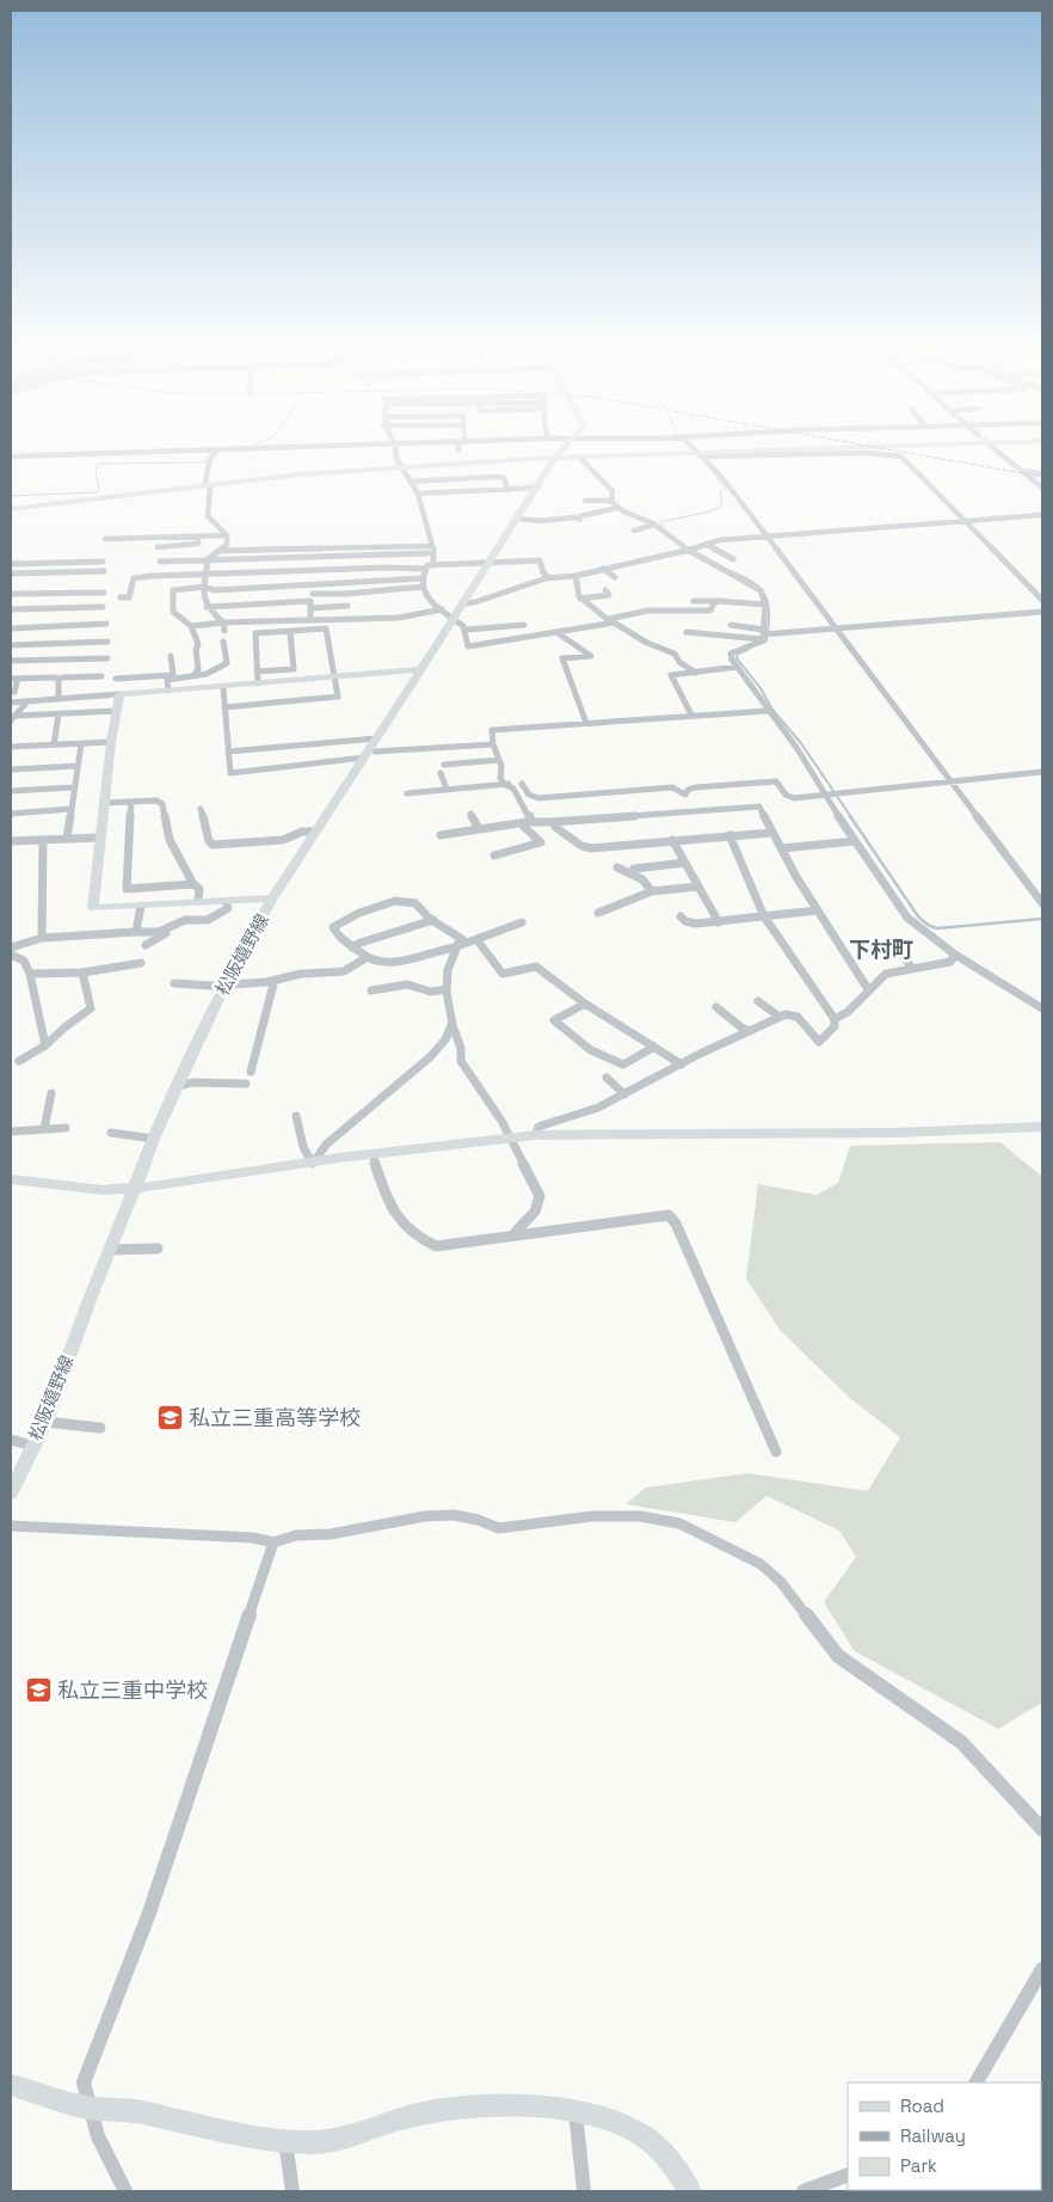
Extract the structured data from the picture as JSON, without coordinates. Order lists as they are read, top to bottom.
{
  "streets": {
    "main road": ["松阪嬉野線"]
  },
  "districts": ["下村町"],
  "places": {
    "school or university": ["私立三重高等学校", "私立三重中学校"]
  },
  "legend": ["Road", "Railway", "Park"]
}
